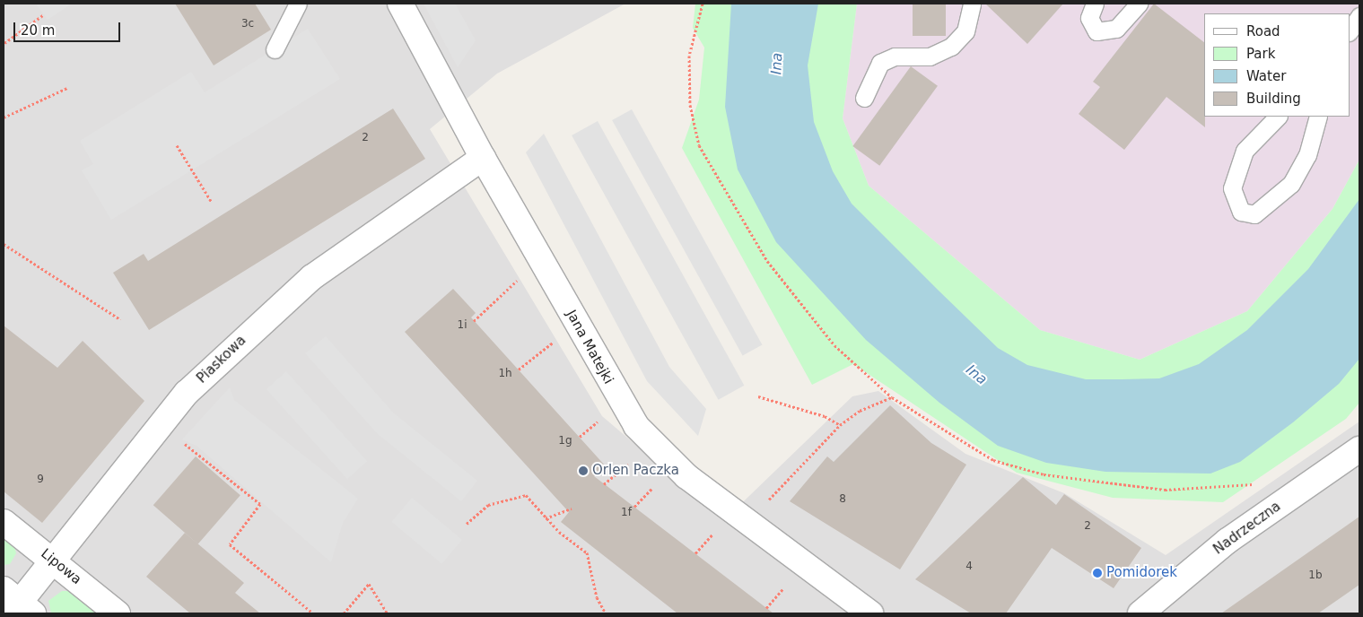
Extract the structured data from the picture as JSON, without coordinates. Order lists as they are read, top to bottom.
{
  "streets": {
    "street": [
      "Jana Matejki",
      "Piaskowa",
      "Nadrzeczna",
      "Lipowa"
    ]
  },
  "crossings": [
    ["Jana Matejki", "Piaskowa"],
    ["Piaskowa", "Lipowa"]
  ],
  "water": ["Ina"],
  "places": ["Orlen Paczka", "Pomidorek"],
  "house_numbers": [
    "3c",
    "2",
    "1i",
    "1h",
    "1g",
    "9",
    "8",
    "1f",
    "2",
    "4",
    "1b"
  ],
  "legend": [
    "Road",
    "Park",
    "Water",
    "Building"
  ],
  "scale_bar": "20 m"
}
